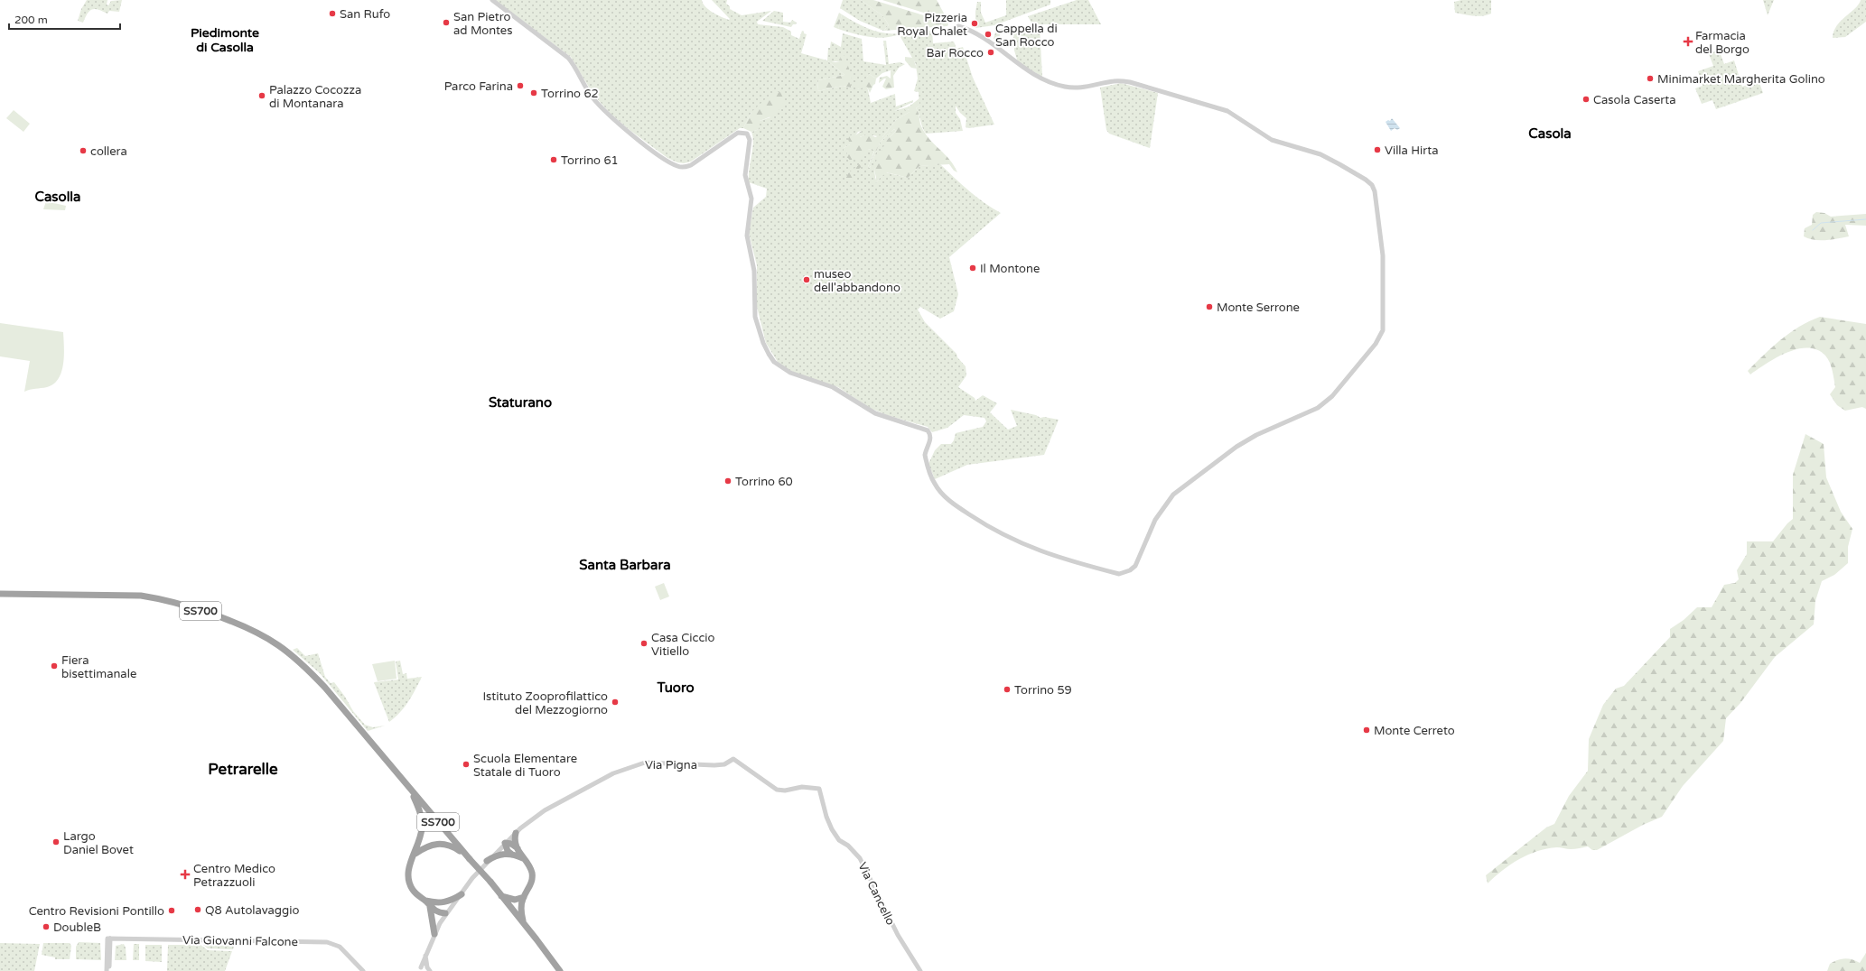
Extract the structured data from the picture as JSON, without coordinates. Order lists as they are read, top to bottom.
{
  "streets": {
    "highway": ["SS700"],
    "street": ["Via Pigna", "Via Cancello", "Via Giovanni Falcone"]
  },
  "crossings": [
    ["SS700", "Via Pigna"],
    ["Via Pigna", "Via Cancello"]
  ],
  "districts": [
    "Piedimonte di Casolla",
    "Casola",
    "Casolla",
    "Staturano",
    "Santa Barbara",
    "Tuoro",
    "Petrarelle"
  ],
  "places": {
    "other": [
      "San Rufo",
      "San Pietro ad Montes",
      "Pizzeria Royal Chalet",
      "Cappella di San Rocco",
      "Bar Rocco",
      "Minimarket Margherita Golino",
      "Parco Farina",
      "Torrino 62",
      "Palazzo Cocozza di Montanara",
      "Casola Caserta",
      "Villa Hirta",
      "collera",
      "Torrino 61",
      "Il Montone",
      "museo dell'abbandono",
      "Monte Serrone",
      "Torrino 60",
      "Casa Ciccio Vitiello",
      "Fiera bisettimanale",
      "Torrino 59",
      "Istituto Zooprofilattico del Mezzogiorno",
      "Monte Cerreto",
      "Scuola Elementare Statale di Tuoro",
      "Largo Daniel Bovet",
      "Q8 Autolavaggio",
      "Centro Revisioni Pontillo",
      "DoubleB"
    ],
    "health": ["Farmacia del Borgo", "Centro Medico Petrazzuoli"]
  },
  "scale_bar": "200 m"
}
